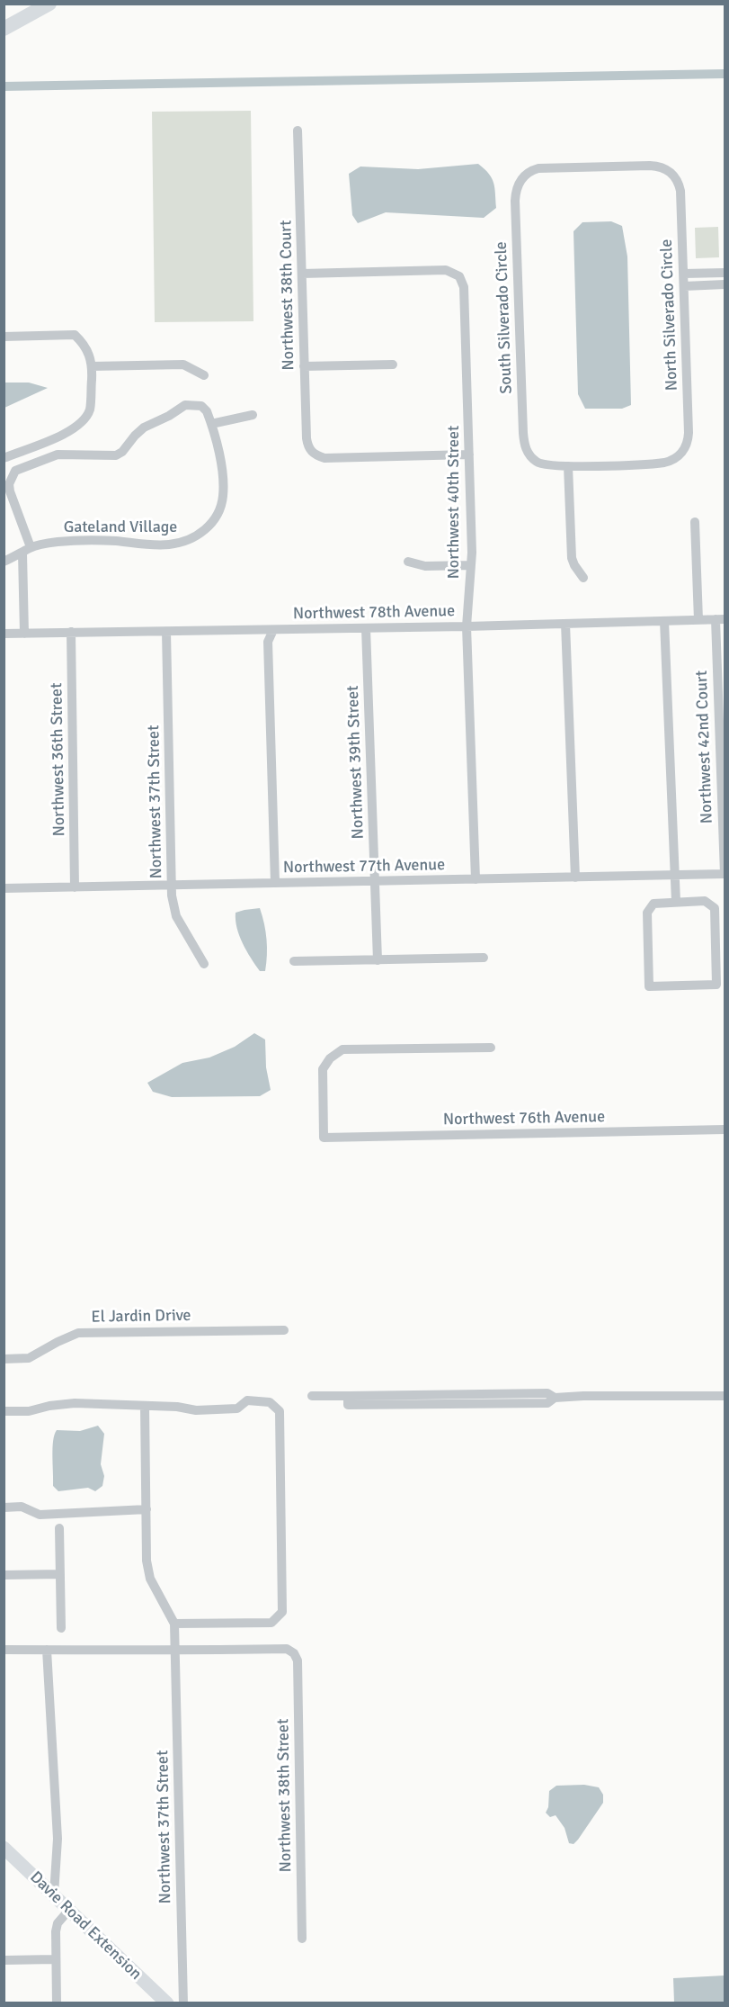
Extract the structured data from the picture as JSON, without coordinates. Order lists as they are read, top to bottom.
{
  "streets": {
    "main road": ["Davie Road Extension"],
    "street": [
      "Northwest 38th Court",
      "North Silverado Circle",
      "South Silverado Circle",
      "Northwest 40th Street",
      "Gateland Village",
      "Northwest 78th Avenue",
      "Northwest 42nd Court",
      "Northwest 36th Street",
      "Northwest 39th Street",
      "Northwest 37th Street",
      "Northwest 77th Avenue",
      "Northwest 76th Avenue",
      "El Jardin Drive",
      "Northwest 38th Street"
    ]
  },
  "crossings": [
    ["Northwest 38th Court", "Northwest 40th Street"],
    ["North Silverado Circle", "South Silverado Circle"],
    ["Northwest 40th Street", "Northwest 78th Avenue"],
    ["Northwest 40th Street", "Northwest 77th Avenue"],
    ["Northwest 78th Avenue", "Northwest 42nd Court"],
    ["Northwest 78th Avenue", "Northwest 36th Street"],
    ["Northwest 78th Avenue", "Northwest 39th Street"],
    ["Northwest 78th Avenue", "Northwest 37th Street"],
    ["Northwest 42nd Court", "Northwest 77th Avenue"],
    ["Northwest 36th Street", "Northwest 77th Avenue"],
    ["Northwest 39th Street", "Northwest 77th Avenue"],
    ["Northwest 37th Street", "Northwest 77th Avenue"],
    ["Northwest 37th Street", "Northwest 38th Street"]
  ]
}
